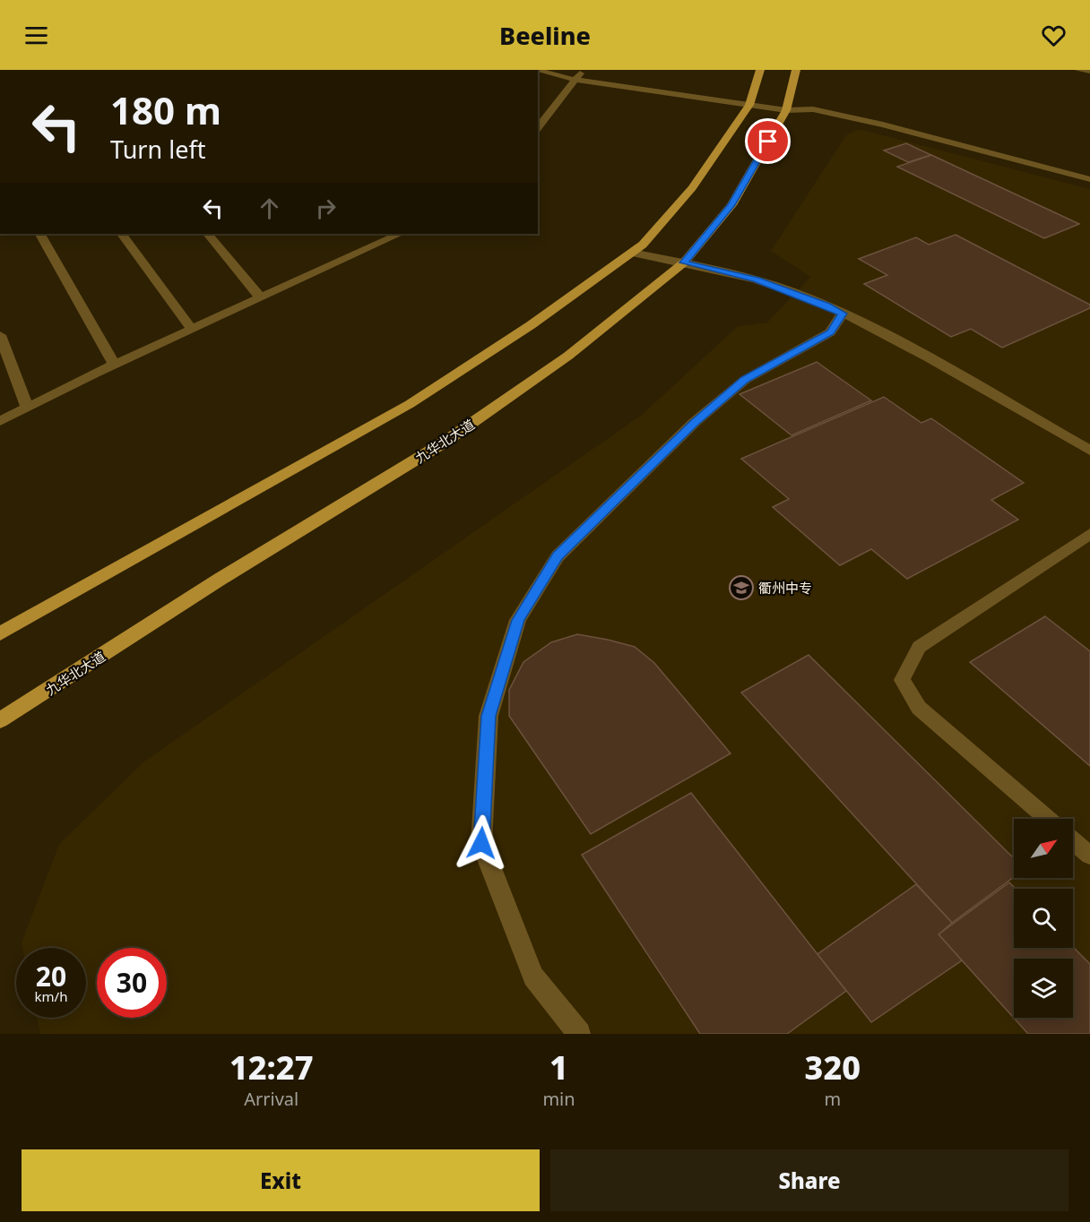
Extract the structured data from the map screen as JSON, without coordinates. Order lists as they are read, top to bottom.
{
  "streets": {
    "main road": ["九华北大道"]
  },
  "places": {
    "school or university": ["衢州中专"]
  },
  "north": "top right",
  "page": {
    "header": "Beeline",
    "turn": ["180 m", "Turn left"],
    "speed": "20 km/h",
    "limit": "30",
    "eta": [
      "12:27",
      "Arrival",
      "1",
      "min",
      "320",
      "m"
    ],
    "buttons": ["Exit", "Share"]
  }
}
